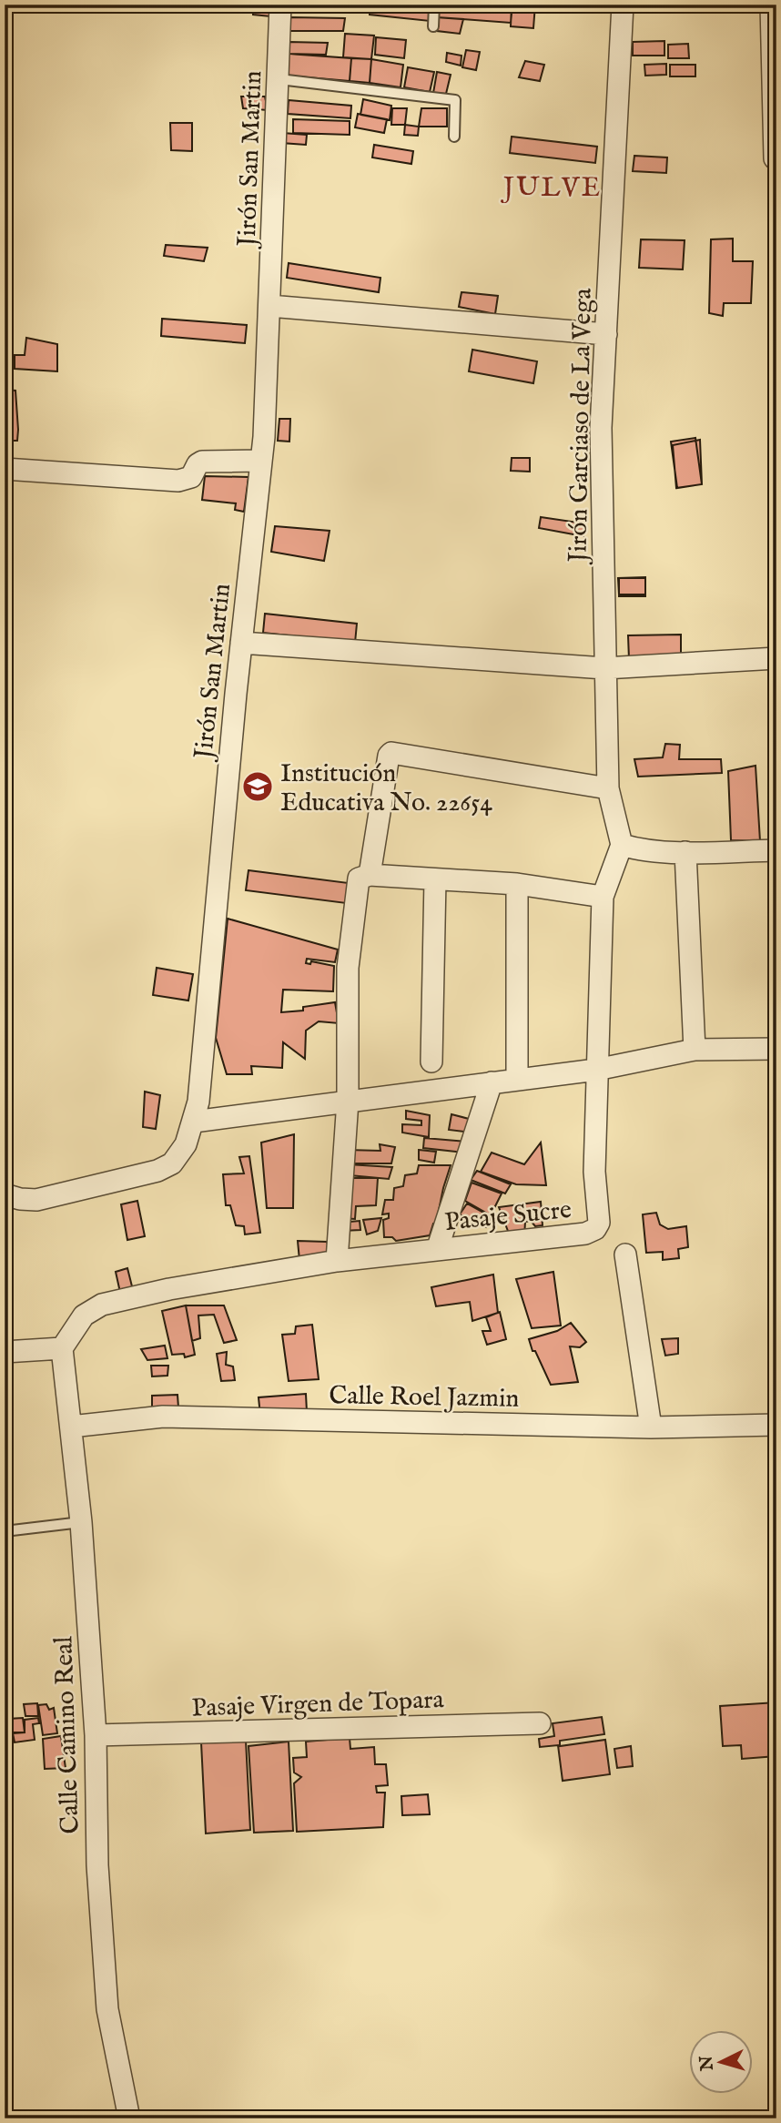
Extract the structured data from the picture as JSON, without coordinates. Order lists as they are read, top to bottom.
{
  "streets": {
    "street": [
      "Jirón San Martin",
      "Jirón Garciaso de La Vega",
      "Pasaje Sucre",
      "Calle Roel Jazmin",
      "Pasaje Virgen de Topara",
      "Calle Camino Real"
    ]
  },
  "crossings": [
    ["Jirón Garciaso de La Vega", "Pasaje Sucre"],
    ["Pasaje Sucre", "Calle Camino Real"],
    ["Calle Roel Jazmin", "Calle Camino Real"],
    ["Pasaje Virgen de Topara", "Calle Camino Real"]
  ],
  "districts": ["JULVE"],
  "places": {
    "school or university": ["Institución Educativa No. 22654"]
  },
  "north": "left"
}
